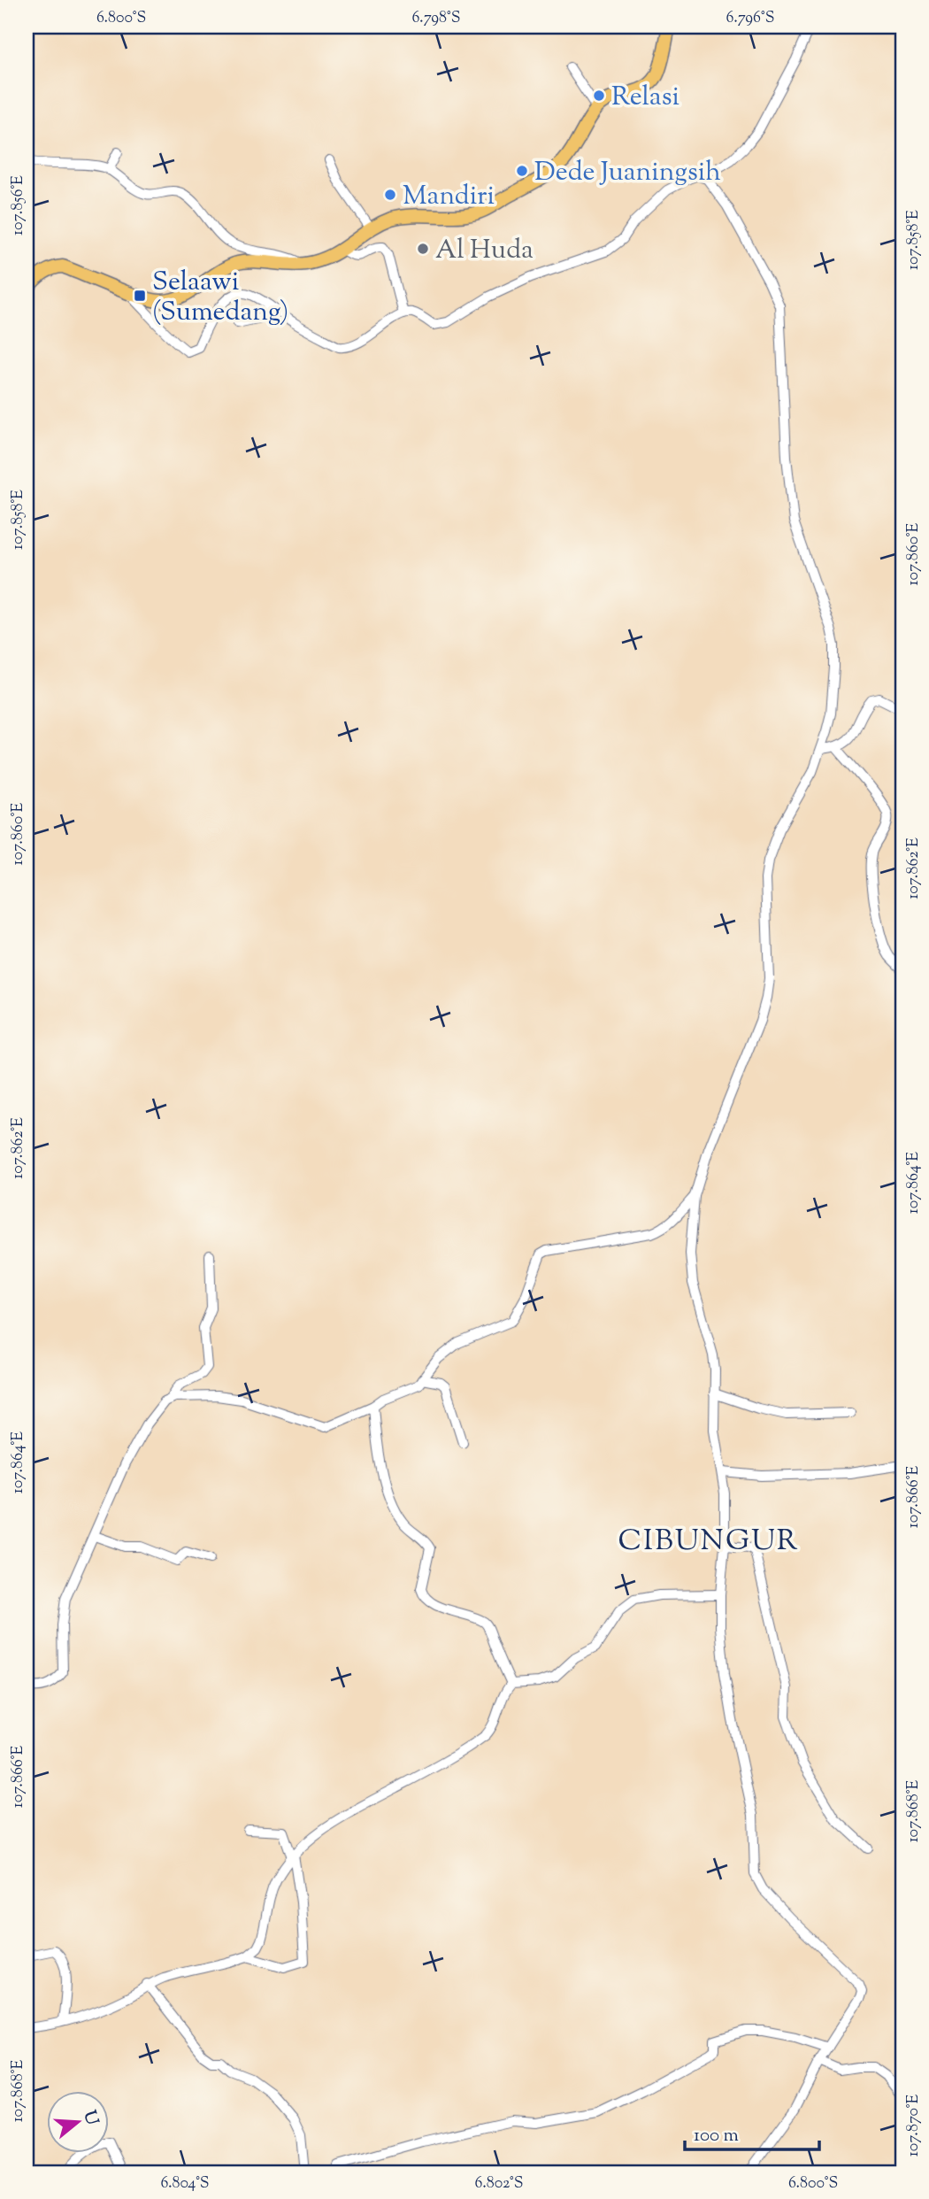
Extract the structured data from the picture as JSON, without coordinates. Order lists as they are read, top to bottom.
{
  "districts": ["CIBUNGUR"],
  "places": {
    "other": [
      "Relasi",
      "Dede Juaningsih",
      "Mandiri",
      "Al Huda"
    ],
    "transit": ["Selaawi (Sumedang)"]
  },
  "scale_bar": "100 m",
  "north": "right",
  "coordinates": [
    "6.800°S",
    "6.798°S",
    "6.796°S",
    "107.856°E",
    "107.858°E",
    "107.860°E",
    "107.862°E",
    "107.864°E",
    "107.866°E",
    "107.868°E",
    "107.870°E",
    "6.804°S",
    "6.802°S"
  ]
}
